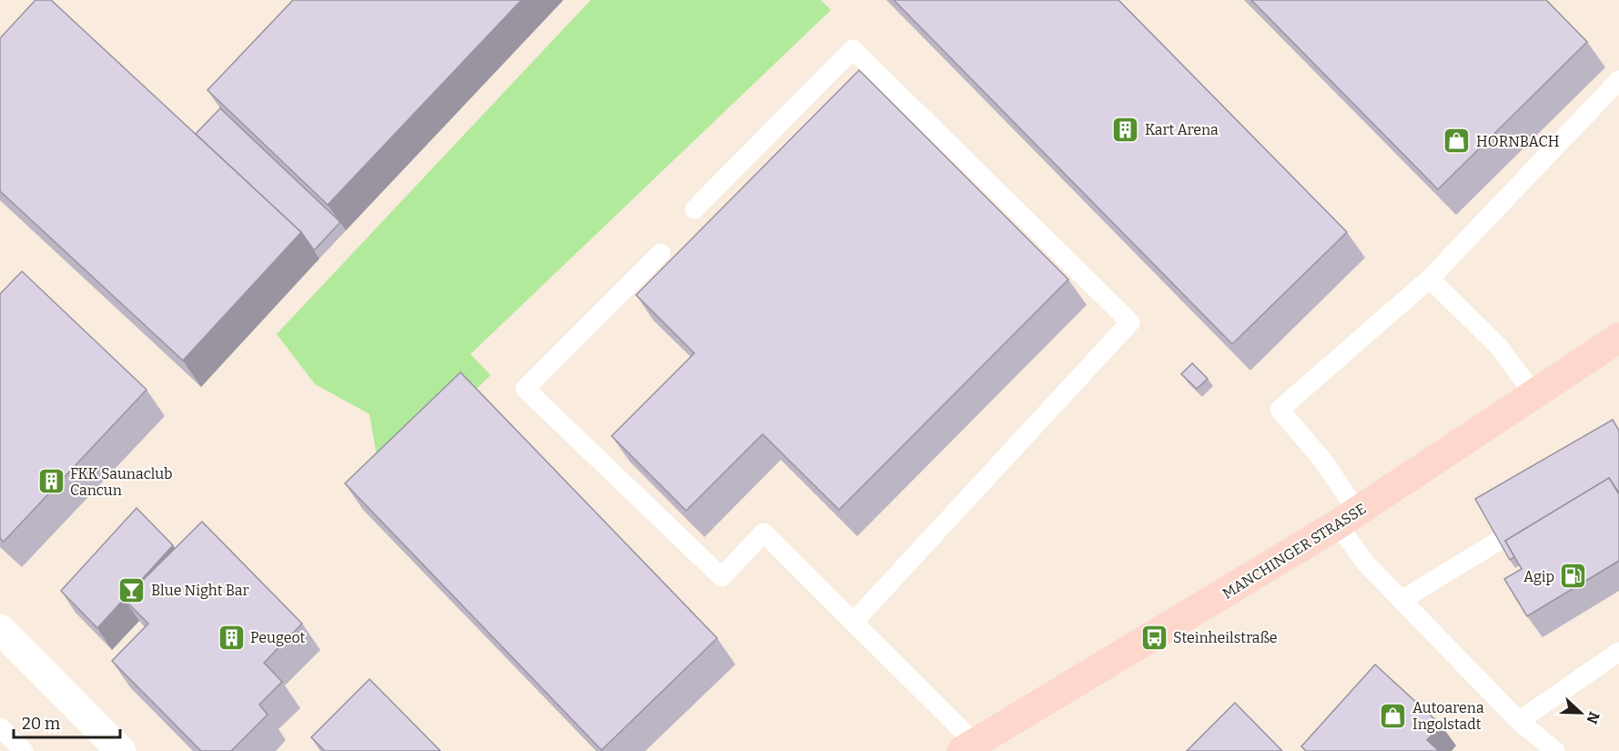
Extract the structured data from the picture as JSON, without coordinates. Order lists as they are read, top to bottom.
{
  "streets": {
    "main road": ["MANCHINGER STRASSE"]
  },
  "places": {
    "building": ["Kart Arena", "FKK Saunaclub Cancun", "Peugeot"],
    "shop": ["HORNBACH", "Autoarena Ingolstadt"],
    "fuel station": ["Agip"],
    "bar": ["Blue Night Bar"],
    "bus stop": ["Steinheilstraße"]
  },
  "scale_bar": "20 m",
  "north": "right"
}
